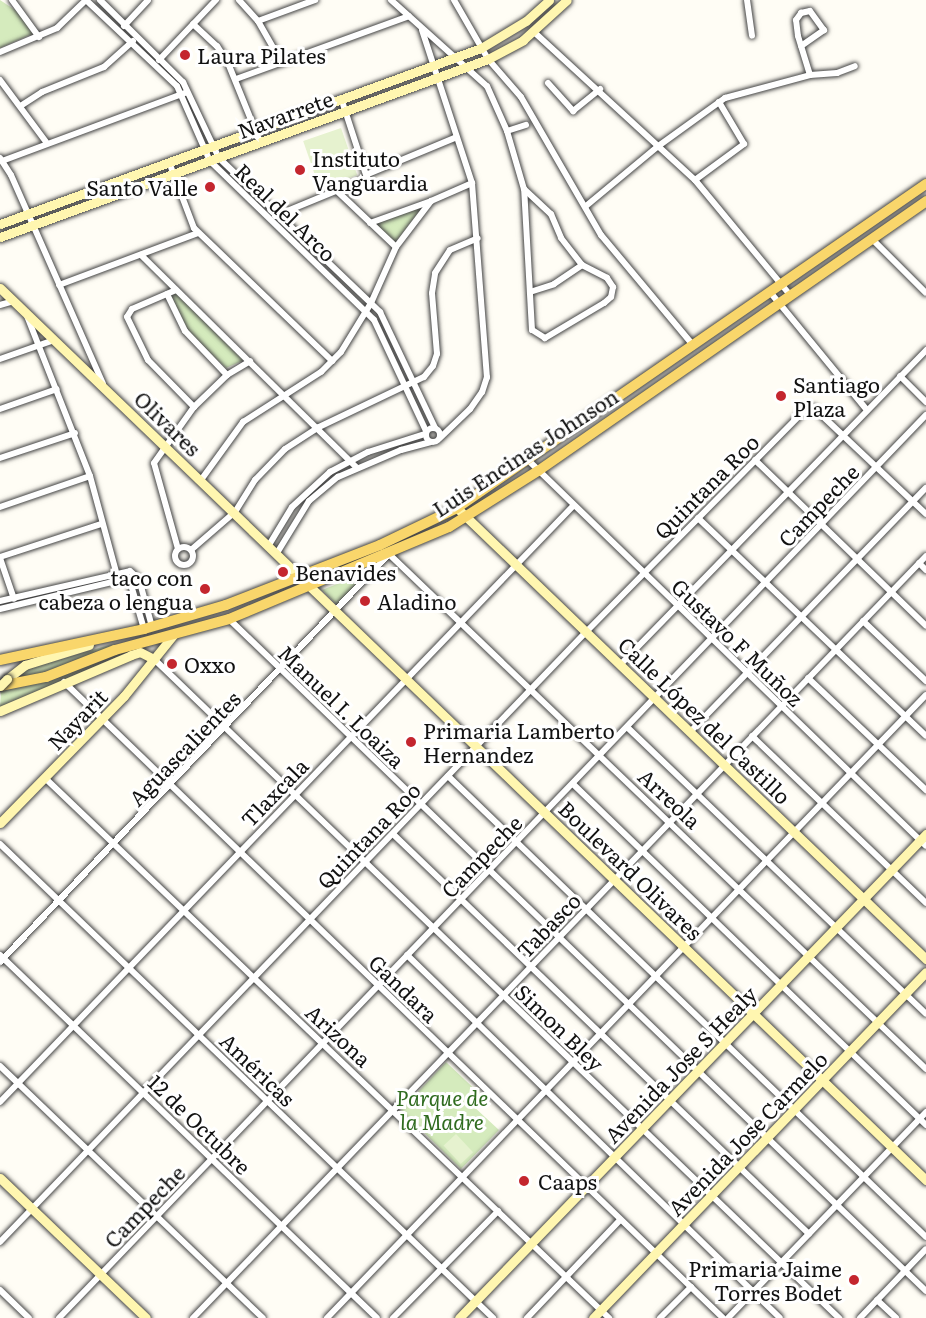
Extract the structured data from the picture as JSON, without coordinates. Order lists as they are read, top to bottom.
{
  "streets": {
    "main road": ["Luis Encinas Johnson"],
    "street": [
      "Navarrete",
      "Real del Arco",
      "Olivares",
      "Quintana Roo",
      "Campeche",
      "Gustavo F Muñoz",
      "Manuel I. Loaiza",
      "Nayarit",
      "Calle López del Castillo",
      "Aguascalientes",
      "Tlaxcala",
      "Arreola",
      "Boulevard Olivares",
      "Tabasco",
      "Gandara",
      "Simon Bley",
      "Arizona",
      "Avenida Jose S Healy",
      "Américas",
      "12 de Octubre",
      "Avenida Jose Carmelo"
    ]
  },
  "crossings": [
    ["Navarrete", "Real del Arco"],
    ["Olivares", "Luis Encinas Johnson"],
    ["Olivares", "Boulevard Olivares"],
    ["Luis Encinas Johnson", "Gustavo F Muñoz"],
    ["Luis Encinas Johnson", "Manuel I. Loaiza"],
    ["Luis Encinas Johnson", "Nayarit"],
    ["Luis Encinas Johnson", "Calle López del Castillo"],
    ["Luis Encinas Johnson", "Aguascalientes"],
    ["Luis Encinas Johnson", "Arreola"],
    ["Luis Encinas Johnson", "Boulevard Olivares"],
    ["Quintana Roo", "Gustavo F Muñoz"],
    ["Quintana Roo", "Manuel I. Loaiza"],
    ["Quintana Roo", "Calle López del Castillo"],
    ["Quintana Roo", "Arreola"],
    ["Quintana Roo", "Boulevard Olivares"],
    ["Quintana Roo", "Gandara"],
    ["Quintana Roo", "Simon Bley"],
    ["Quintana Roo", "Arizona"],
    ["Quintana Roo", "Américas"],
    ["Quintana Roo", "12 de Octubre"],
    ["Campeche", "Gustavo F Muñoz"],
    ["Campeche", "Manuel I. Loaiza"],
    ["Campeche", "Calle López del Castillo"],
    ["Campeche", "Arreola"],
    ["Campeche", "Boulevard Olivares"],
    ["Campeche", "Gandara"],
    ["Campeche", "Simon Bley"],
    ["Campeche", "Arizona"],
    ["Campeche", "Américas"],
    ["Campeche", "12 de Octubre"],
    ["Gustavo F Muñoz", "Tlaxcala"],
    ["Gustavo F Muñoz", "Tabasco"],
    ["Gustavo F Muñoz", "Avenida Jose S Healy"],
    ["Manuel I. Loaiza", "Aguascalientes"],
    ["Manuel I. Loaiza", "Tlaxcala"],
    ["Manuel I. Loaiza", "Tabasco"],
    ["Manuel I. Loaiza", "Avenida Jose S Healy"],
    ["Manuel I. Loaiza", "Avenida Jose Carmelo"],
    ["Nayarit", "Gandara"],
    ["Nayarit", "Simon Bley"],
    ["Nayarit", "Arizona"],
    ["Calle López del Castillo", "Tlaxcala"],
    ["Calle López del Castillo", "Tabasco"],
    ["Calle López del Castillo", "Avenida Jose S Healy"],
    ["Aguascalientes", "Arreola"],
    ["Aguascalientes", "Boulevard Olivares"],
    ["Aguascalientes", "Gandara"],
    ["Aguascalientes", "Simon Bley"],
    ["Aguascalientes", "Arizona"],
    ["Aguascalientes", "Américas"],
    ["Aguascalientes", "12 de Octubre"],
    ["Tlaxcala", "Arreola"],
    ["Tlaxcala", "Boulevard Olivares"],
    ["Tlaxcala", "Gandara"],
    ["Tlaxcala", "Simon Bley"],
    ["Tlaxcala", "Arizona"],
    ["Tlaxcala", "Américas"],
    ["Tlaxcala", "12 de Octubre"],
    ["Arreola", "Tabasco"],
    ["Arreola", "Avenida Jose S Healy"],
    ["Arreola", "Avenida Jose Carmelo"],
    ["Boulevard Olivares", "Tabasco"],
    ["Boulevard Olivares", "Avenida Jose S Healy"],
    ["Boulevard Olivares", "Avenida Jose Carmelo"],
    ["Tabasco", "Gandara"],
    ["Tabasco", "Simon Bley"],
    ["Tabasco", "Arizona"],
    ["Tabasco", "Américas"],
    ["Tabasco", "12 de Octubre"],
    ["Gandara", "Avenida Jose S Healy"],
    ["Gandara", "Avenida Jose Carmelo"],
    ["Simon Bley", "Avenida Jose S Healy"],
    ["Simon Bley", "Avenida Jose Carmelo"],
    ["Arizona", "Avenida Jose S Healy"],
    ["Arizona", "Avenida Jose Carmelo"],
    ["Avenida Jose S Healy", "Américas"]
  ],
  "parks": ["Parque de la Madre"],
  "places": [
    "Laura Pilates",
    "Instituto Vanguardia",
    "Santo Valle",
    "Santiago Plaza",
    "Benavides",
    "taco con cabeza o lengua",
    "Aladino",
    "Oxxo",
    "Primaria Lamberto Hernandez",
    "Caaps",
    "Primaria Jaime Torres Bodet"
  ]
}
